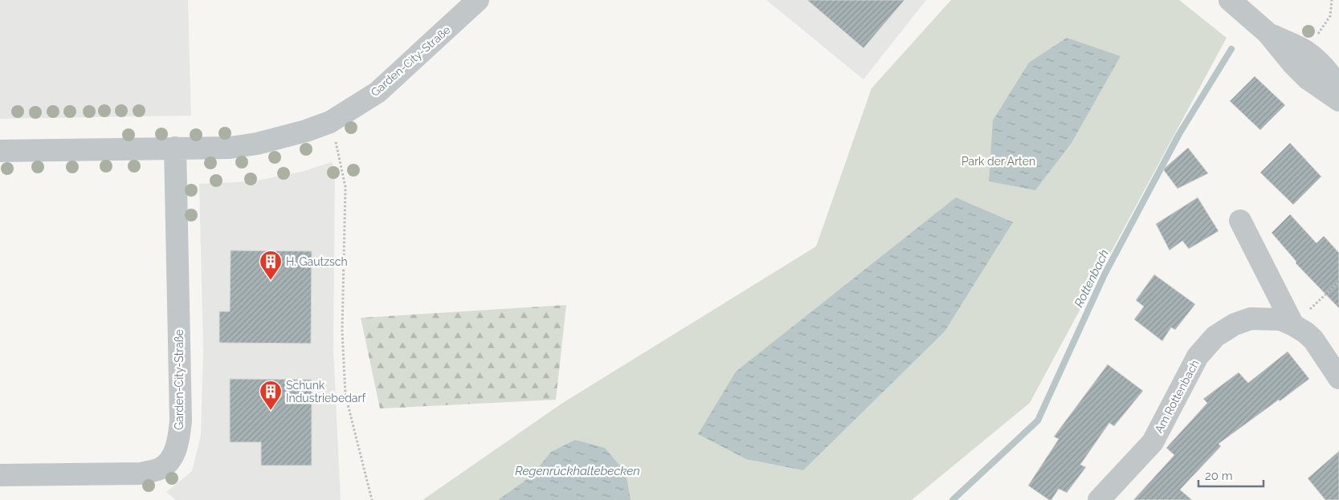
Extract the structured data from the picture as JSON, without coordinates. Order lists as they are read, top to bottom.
{
  "streets": {
    "street": ["Garden-City-Straße", "Am Rottenbach"]
  },
  "water": ["Rottenbach", "Regenrückhaltebecken"],
  "parks": ["Park der Arten"],
  "places": {
    "building": ["H. Gautzsch", "Schunk Industriebedarf"]
  },
  "scale_bar": "20 m"
}
